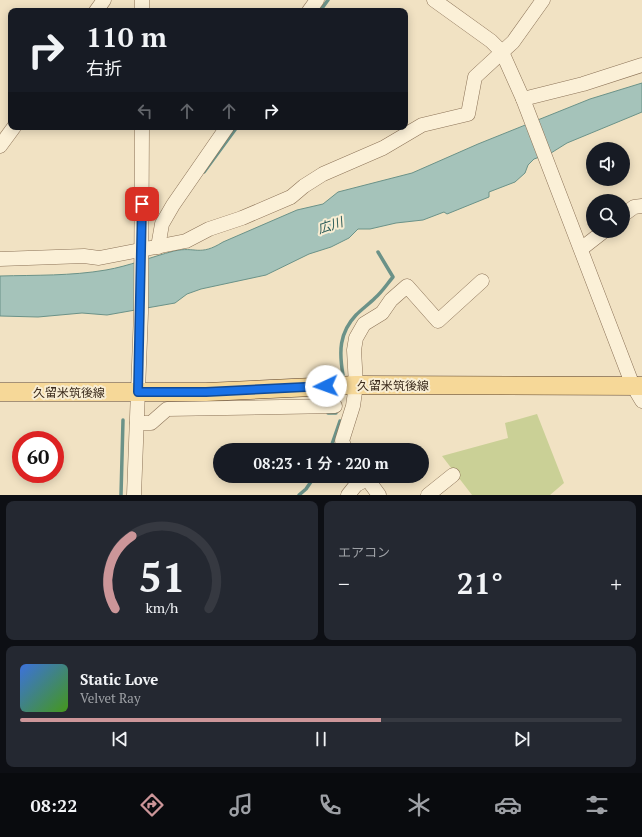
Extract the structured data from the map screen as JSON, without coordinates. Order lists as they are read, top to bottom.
{
  "streets": {
    "main road": ["久留米筑後線"]
  },
  "water": ["広川"],
  "page": {
    "turn": ["110 m", "右折"],
    "limit": "60",
    "trip": "08:23 · 1 分 · 220 m",
    "tile": "エアコン",
    "heat": ["−", "21°", "+"],
    "song": ["Static Love", "Velvet Ray"],
    "tabs": "08:22",
    "gauge": ["51", "km/h"]
  }
}
